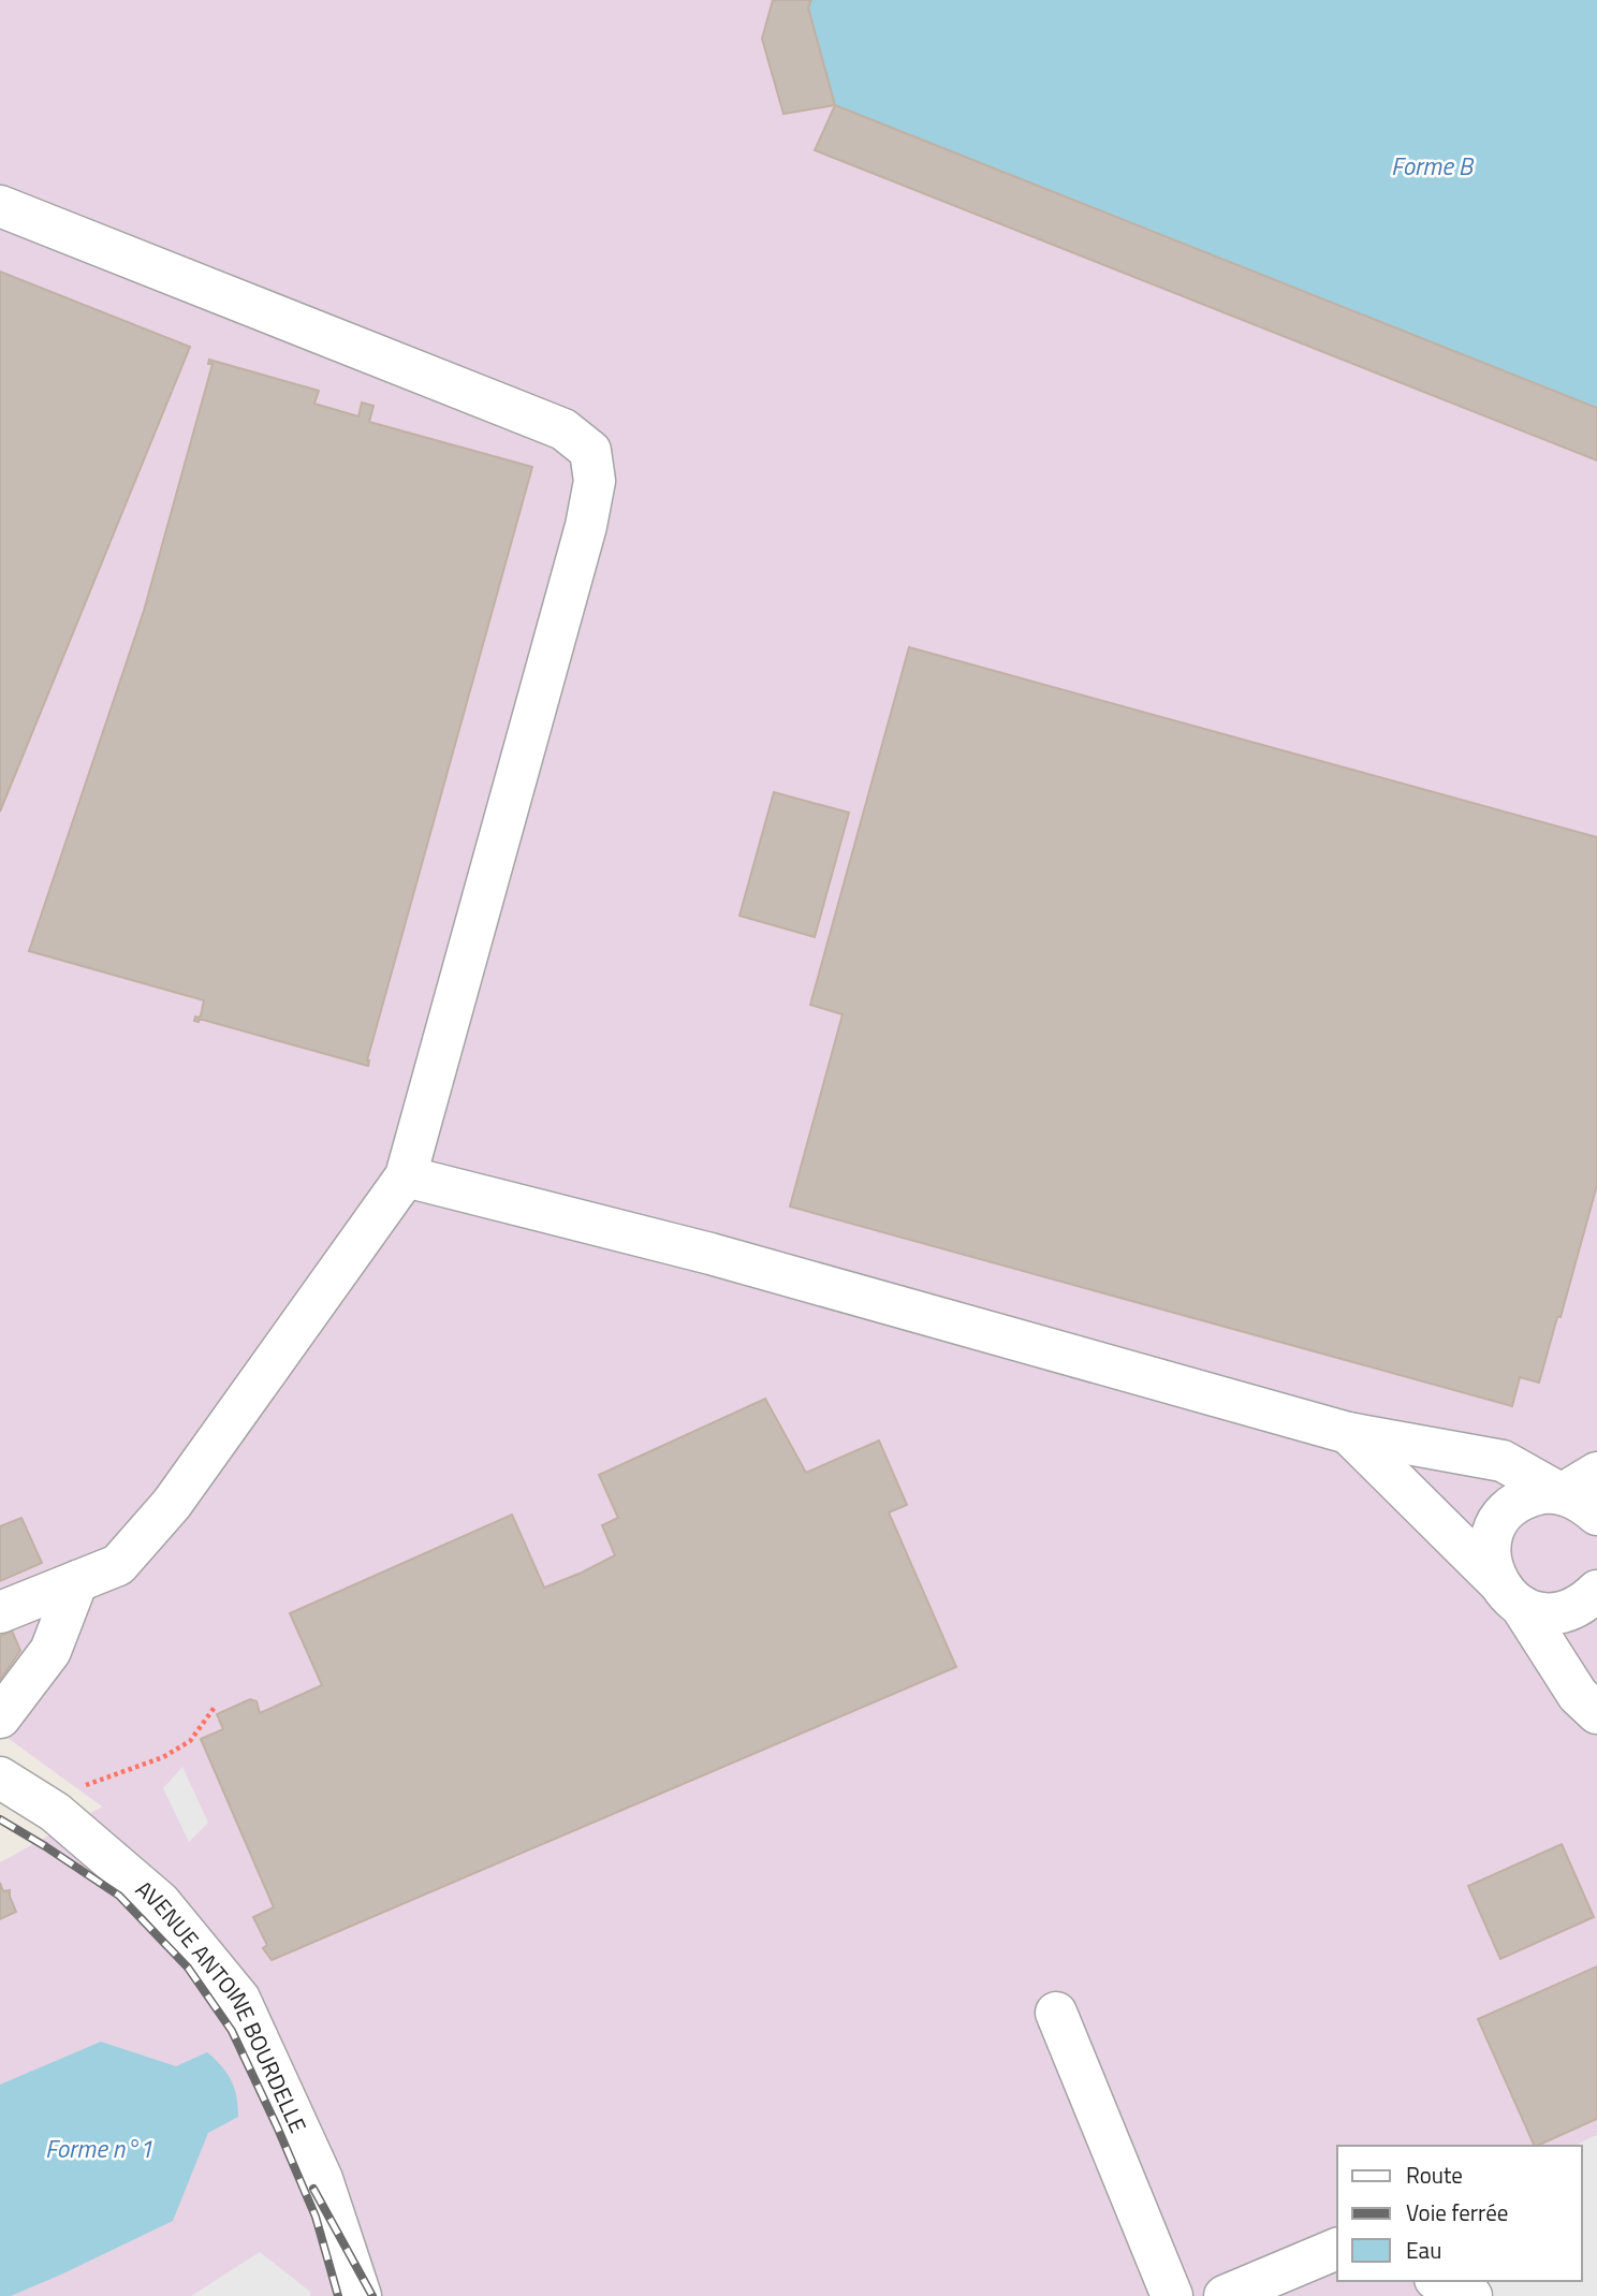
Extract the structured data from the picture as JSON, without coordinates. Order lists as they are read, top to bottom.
{
  "streets": {
    "street": ["AVENUE ANTOINE BOURDELLE"]
  },
  "water": ["Forme B", "Forme n°1"],
  "legend": ["Route", "Voie ferrée", "Eau"]
}
